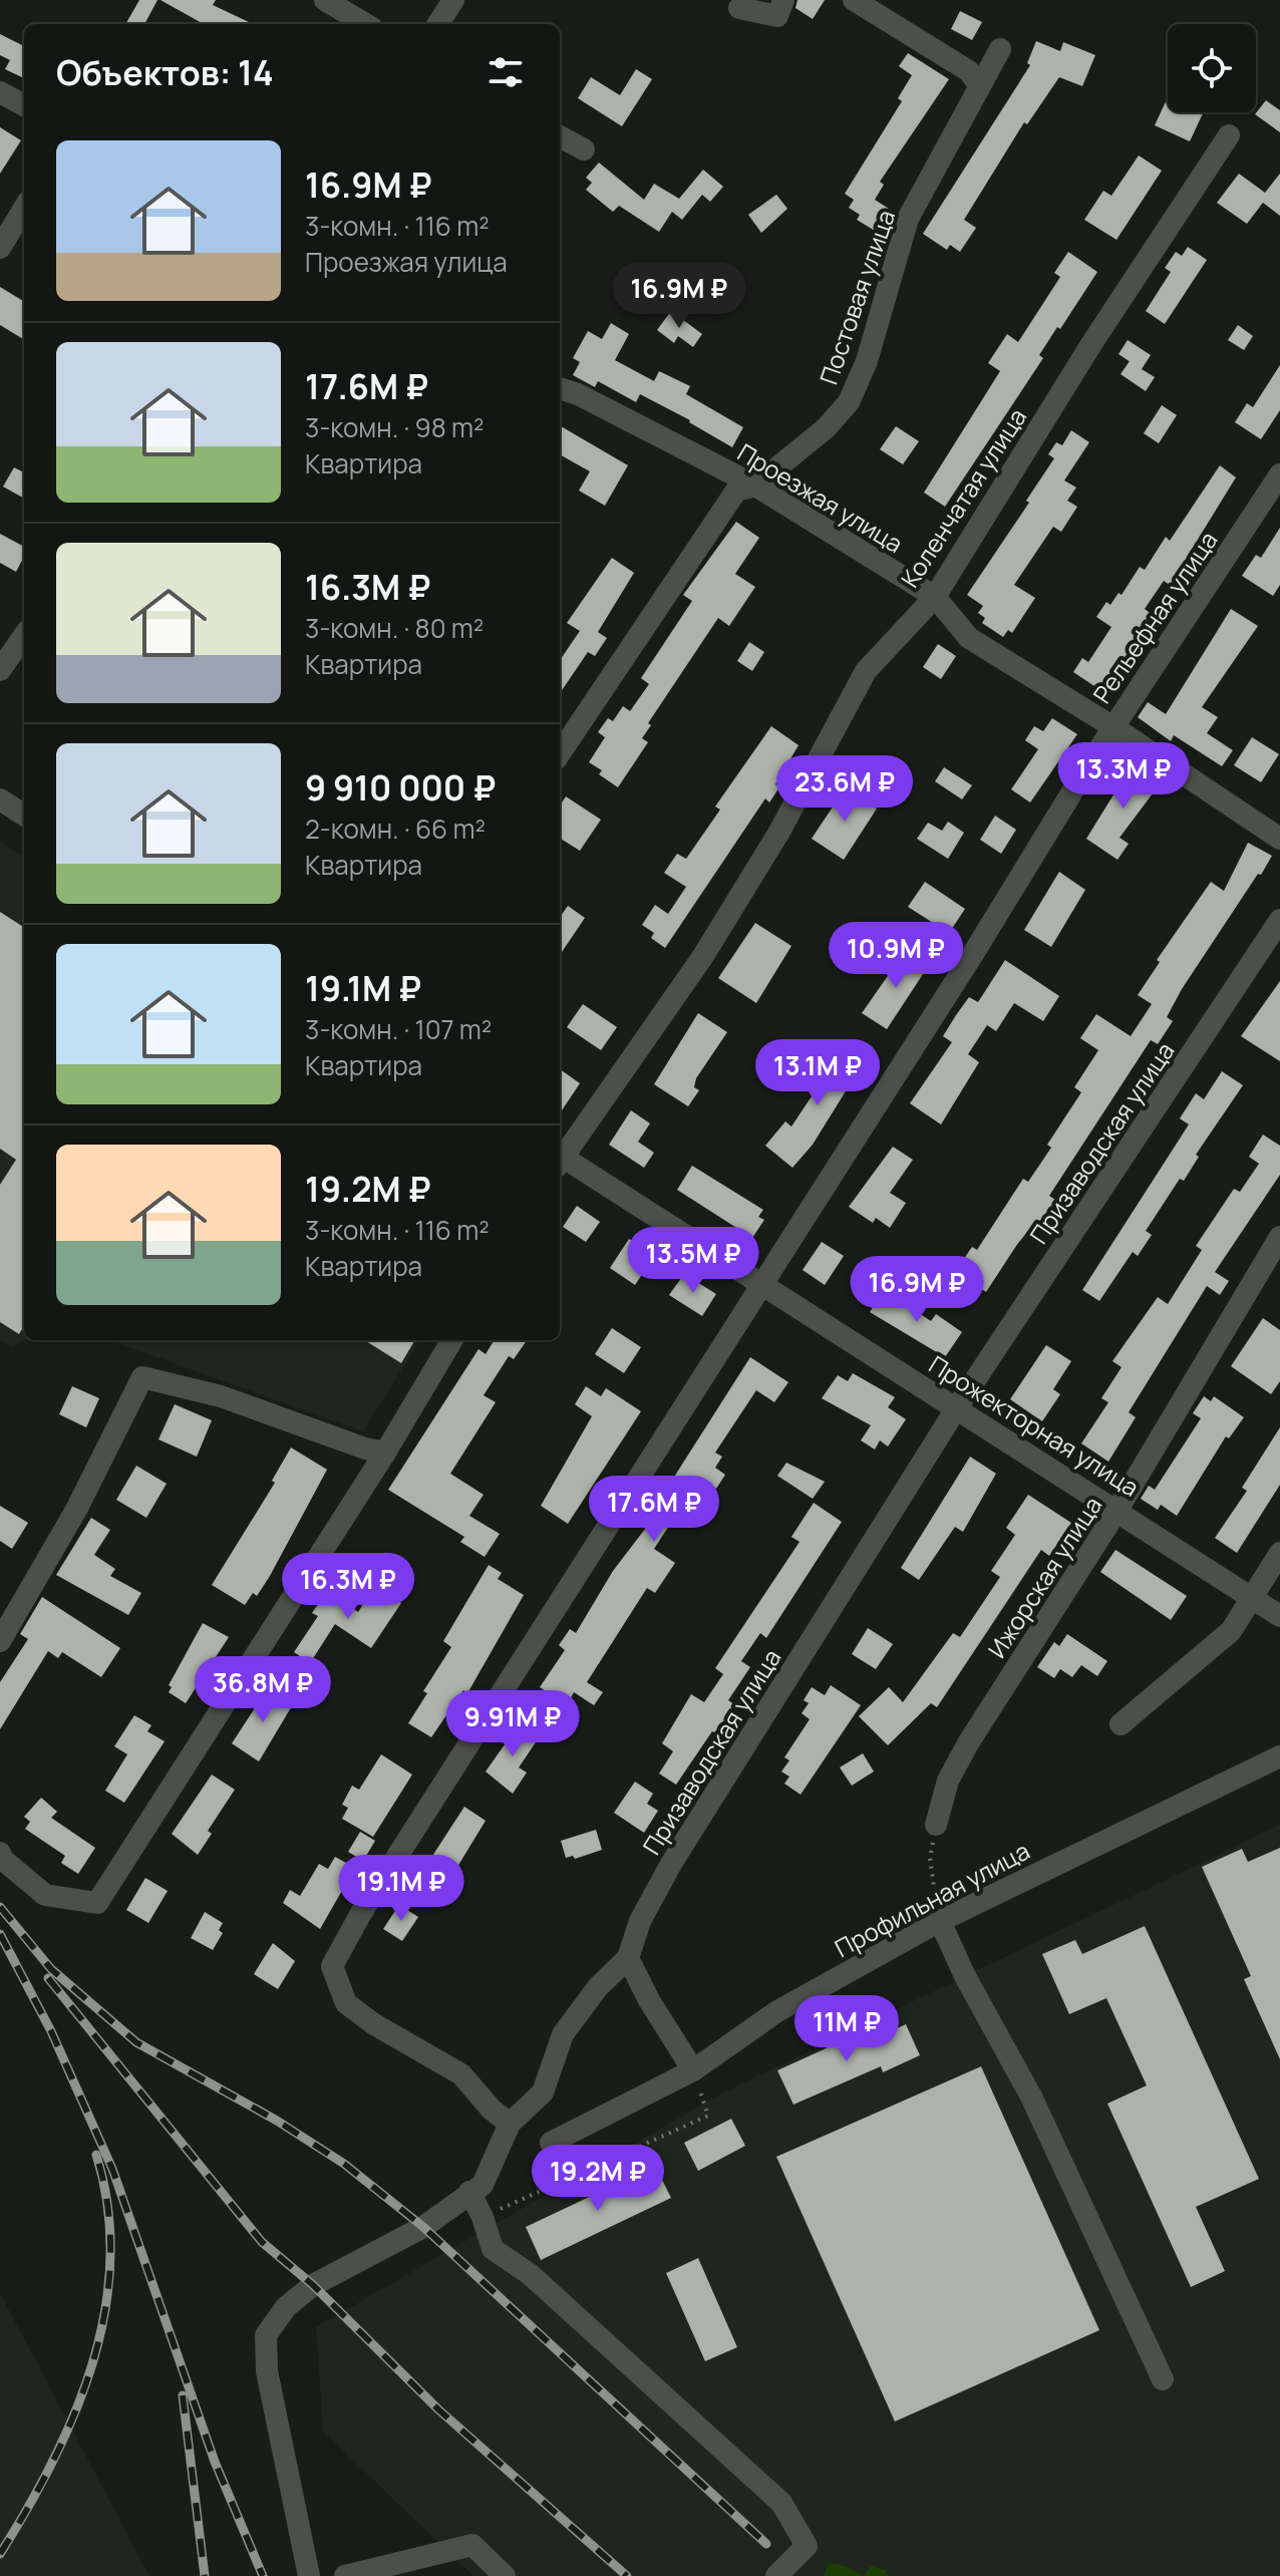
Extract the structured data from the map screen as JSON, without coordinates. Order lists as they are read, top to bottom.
{
  "streets": {
    "street": [
      "Постовая улица",
      "Проезжая улица",
      "Коленчатая улица",
      "Рельефная улица",
      "Призаводская улица",
      "Прожекторная улица",
      "Ижорская улица",
      "Профильная улица"
    ]
  },
  "crossings": [
    ["Постовая улица", "Проезжая улица"],
    ["Проезжая улица", "Коленчатая улица"],
    ["Проезжая улица", "Рельефная улица"],
    ["Рельефная улица", "Призаводская улица"],
    ["Рельефная улица", "Прожекторная улица"],
    ["Призаводская улица", "Прожекторная улица"],
    ["Прожекторная улица", "Ижорская улица"]
  ],
  "page": {
    "heading": "Объектов: 14",
    "list": [
      {
        "name": "16.9M ₽",
        "note": "3-комн. · 116 m² · Проезжая улица"
      },
      {
        "name": "17.6M ₽",
        "note": "3-комн. · 98 m² · Квартира"
      },
      {
        "name": "16.3M ₽",
        "note": "3-комн. · 80 m² · Квартира"
      },
      {
        "name": "9 910 000 ₽",
        "note": "2-комн. · 66 m² · Квартира"
      },
      {
        "name": "19.1M ₽",
        "note": "3-комн. · 107 m² · Квартира"
      },
      {
        "name": "19.2M ₽",
        "note": "3-комн. · 116 m² · Квартира"
      }
    ],
    "price": [
      "16.9M ₽",
      "13.3M ₽",
      "23.6M ₽",
      "10.9M ₽",
      "13.1M ₽",
      "13.5M ₽",
      "16.9M ₽",
      "17.6M ₽",
      "16.3M ₽",
      "36.8M ₽",
      "9.91M ₽",
      "19.1M ₽",
      "11M ₽",
      "19.2M ₽"
    ]
  }
}
